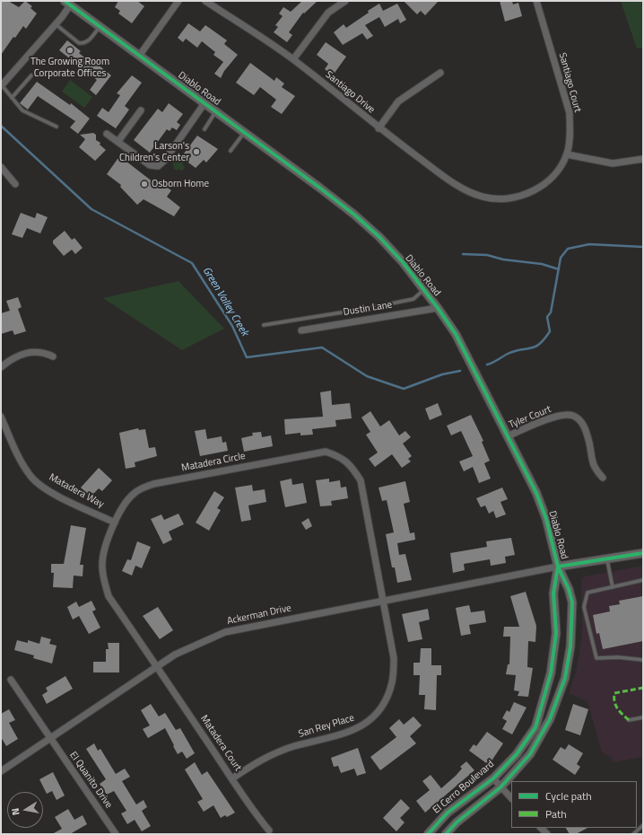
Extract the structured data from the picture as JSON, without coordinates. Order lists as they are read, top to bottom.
{
  "streets": {
    "street": [
      "Santiago Court",
      "Diablo Road",
      "Santiago Drive",
      "Dustin Lane",
      "Tyler Court",
      "Matadera Circle",
      "Matadera Way",
      "Ackerman Drive",
      "San Rey Place",
      "Matadera Court",
      "El Quanito Drive",
      "El Cerro Boulevard"
    ]
  },
  "crossings": [
    ["Santiago Court", "Santiago Drive"],
    ["Diablo Road", "Dustin Lane"],
    ["Diablo Road", "Tyler Court"],
    ["Diablo Road", "Ackerman Drive"],
    ["Diablo Road", "El Cerro Boulevard"],
    ["Matadera Circle", "Matadera Way"],
    ["Matadera Circle", "Ackerman Drive"],
    ["Matadera Circle", "San Rey Place"],
    ["Matadera Circle", "Matadera Court"],
    ["Ackerman Drive", "San Rey Place"],
    ["Ackerman Drive", "Matadera Court"],
    ["Ackerman Drive", "El Quanito Drive"],
    ["Ackerman Drive", "El Cerro Boulevard"],
    ["San Rey Place", "Matadera Court"]
  ],
  "water": ["Green Valley Creek"],
  "places": ["The Growing Room Corporate Offices", "Larson's Children's Center", "Osborn Home"],
  "legend": ["Cycle path", "Path"],
  "north": "left"
}
